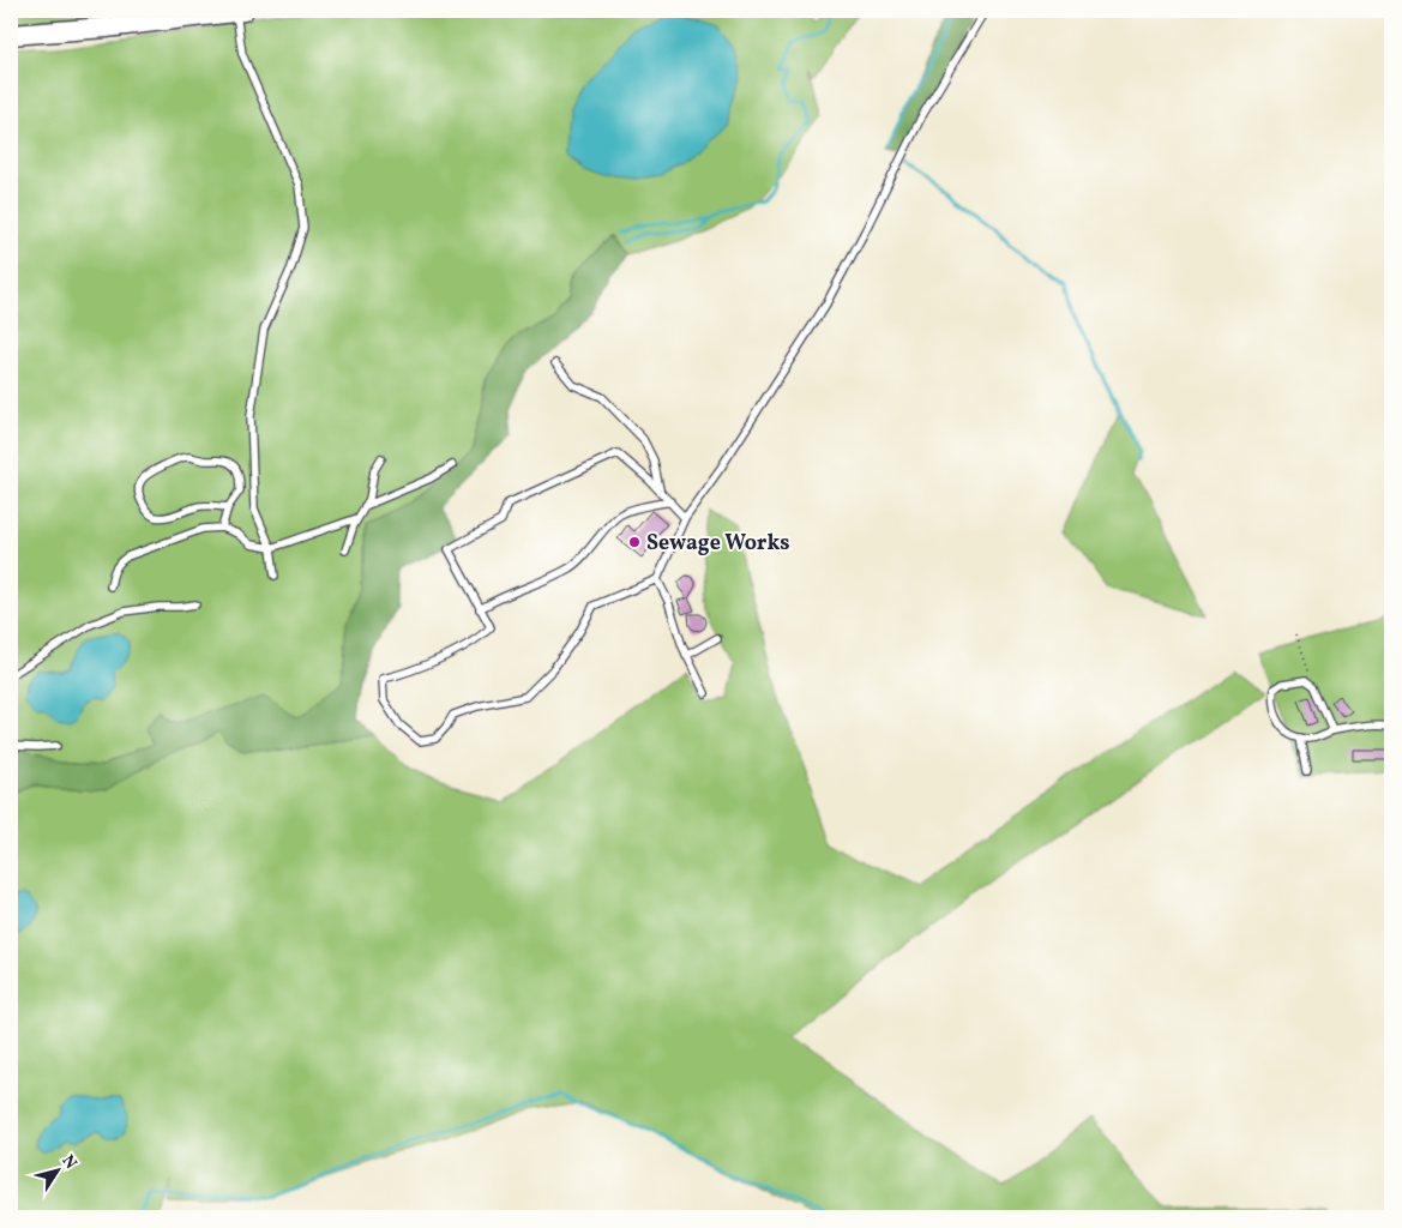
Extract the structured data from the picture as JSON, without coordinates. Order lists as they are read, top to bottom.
{
  "places": ["Sewage Works"],
  "north": "top right"
}
